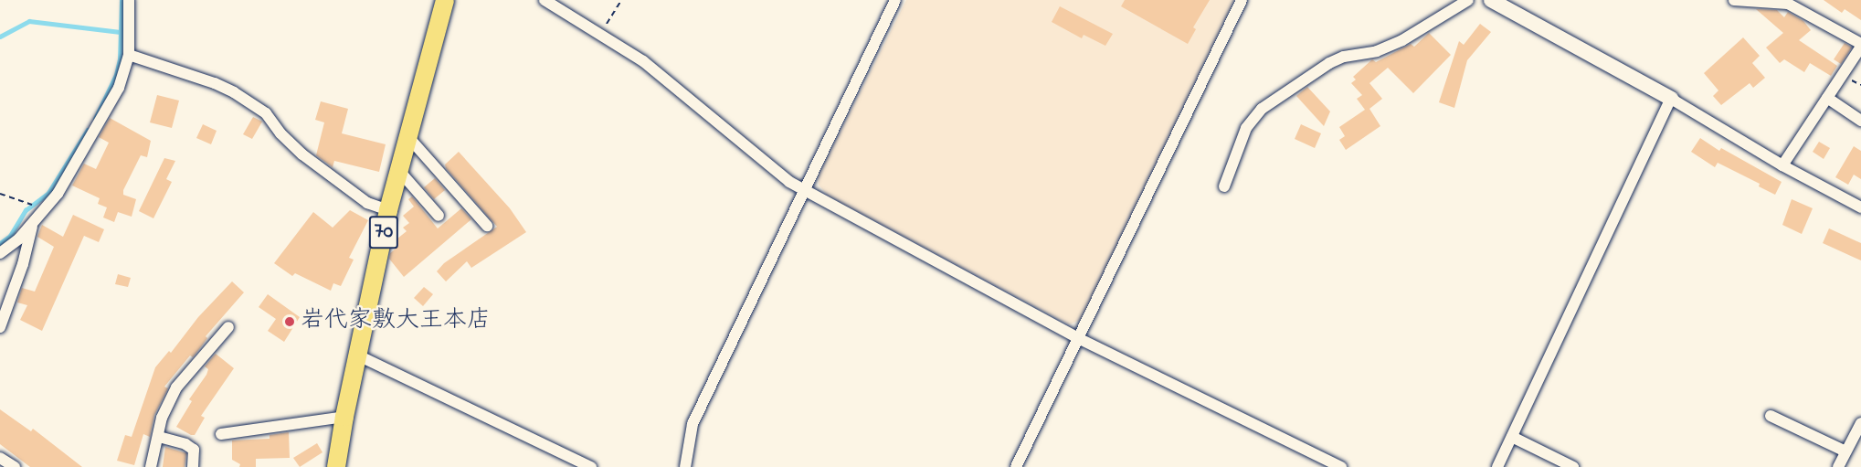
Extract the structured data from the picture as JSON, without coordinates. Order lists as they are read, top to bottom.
{
  "streets": {
    "main road": ["70"]
  },
  "places": ["岩代家敷大王本店"]
}
